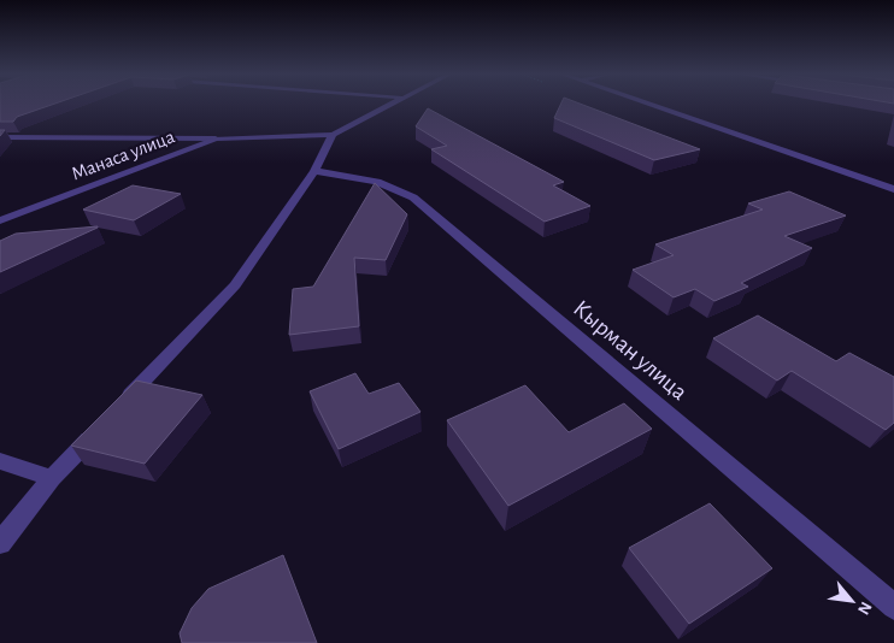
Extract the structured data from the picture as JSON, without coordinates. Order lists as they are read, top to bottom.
{
  "streets": {
    "street": ["Манаса улица", "Кырман улица"]
  },
  "north": "bottom right"
}
